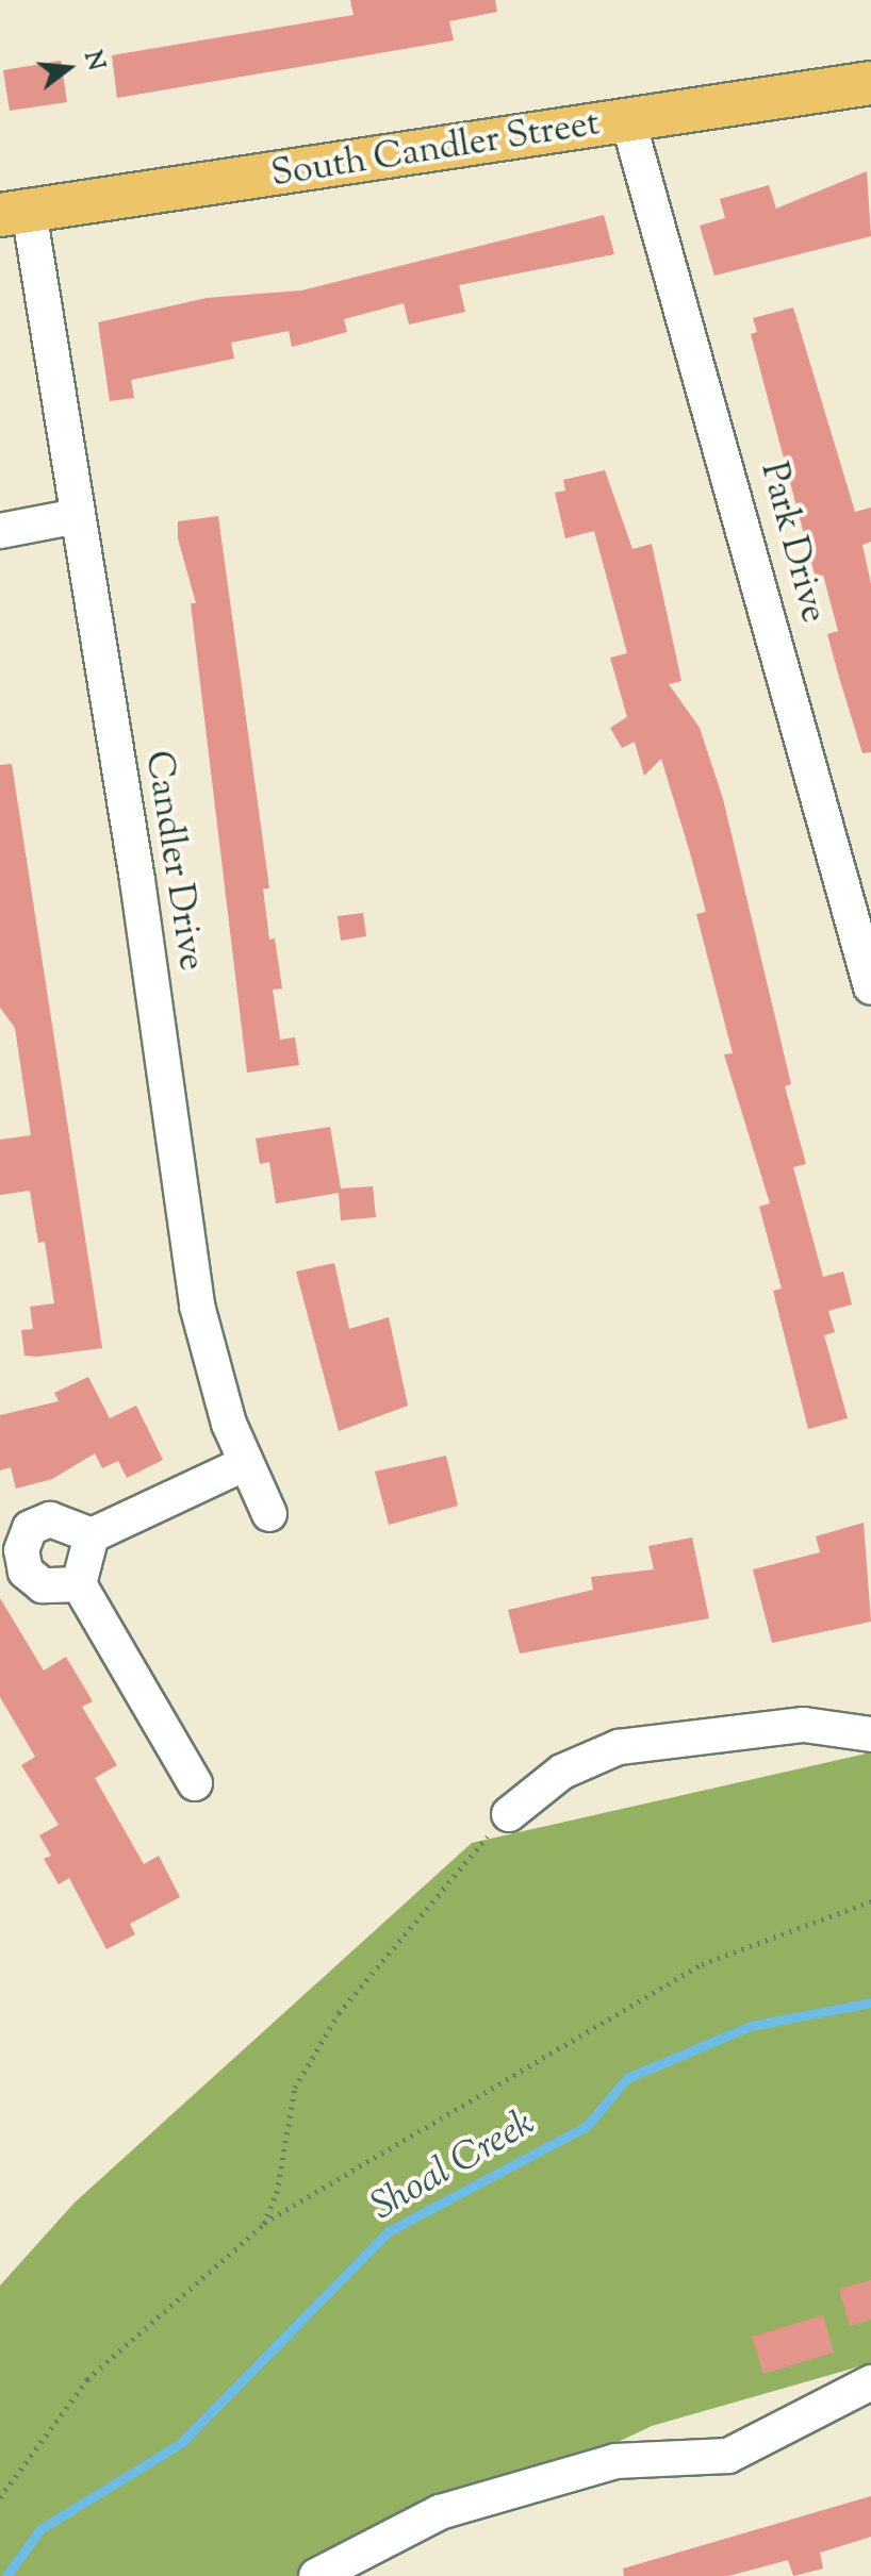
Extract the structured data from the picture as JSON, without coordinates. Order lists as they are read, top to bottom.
{
  "streets": {
    "main road": ["South Candler Street"],
    "street": ["Park Drive", "Candler Drive"]
  },
  "crossings": [
    ["South Candler Street", "Park Drive"],
    ["South Candler Street", "Candler Drive"]
  ],
  "water": ["Shoal Creek"],
  "north": "right"
}
